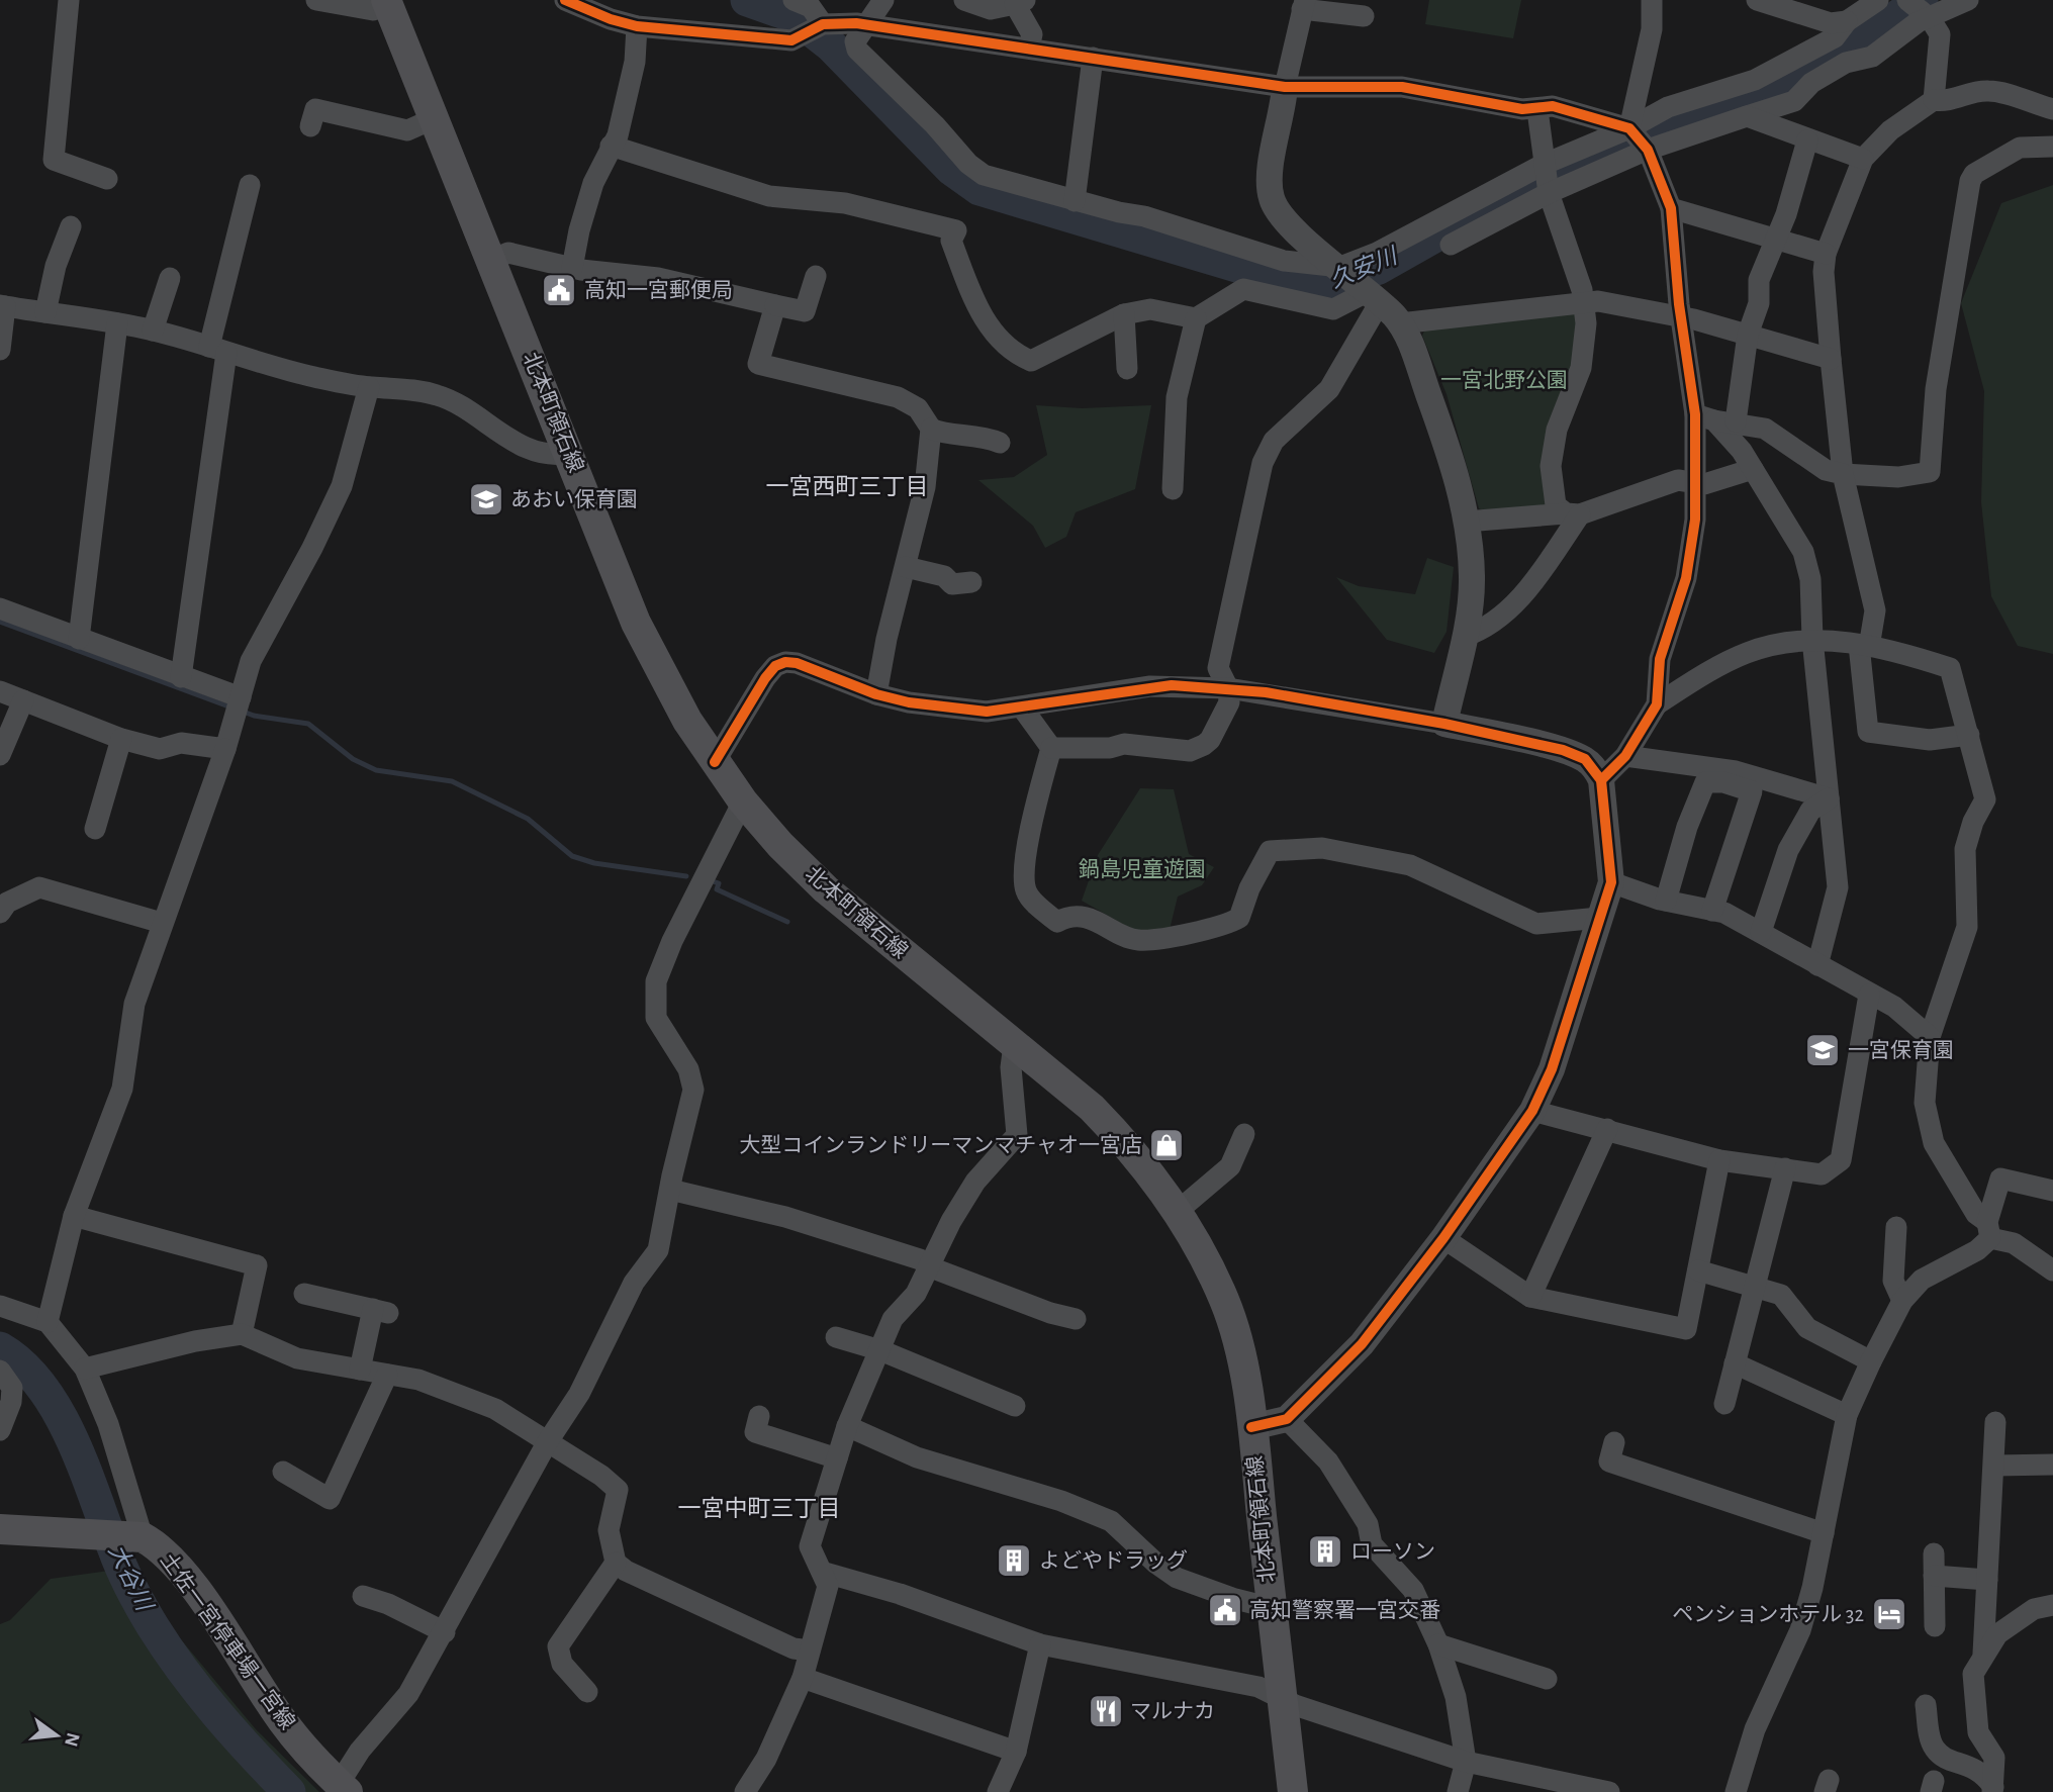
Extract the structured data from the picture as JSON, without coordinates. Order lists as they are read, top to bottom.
{
  "streets": {
    "main road": ["北本町領石線", "土佐一宮停車場一宮線"]
  },
  "districts": ["一宮西町三丁目", "一宮中町三丁目"],
  "water": ["久安川", "大谷川"],
  "parks": ["一宮北野公園", "鍋島児童遊園"],
  "places": {
    "public building": ["高知一宮郵便局", "高知警察署一宮交番"],
    "school or university": ["あおい保育園", "一宮保育園"],
    "shop": ["大型コインランドリーマンマチャオ一宮店"],
    "building": ["ローソン", "よどやドラッグ"],
    "hotel": ["ペンションホテル 32"],
    "restaurant": ["マルナカ"]
  },
  "north": "right"
}
